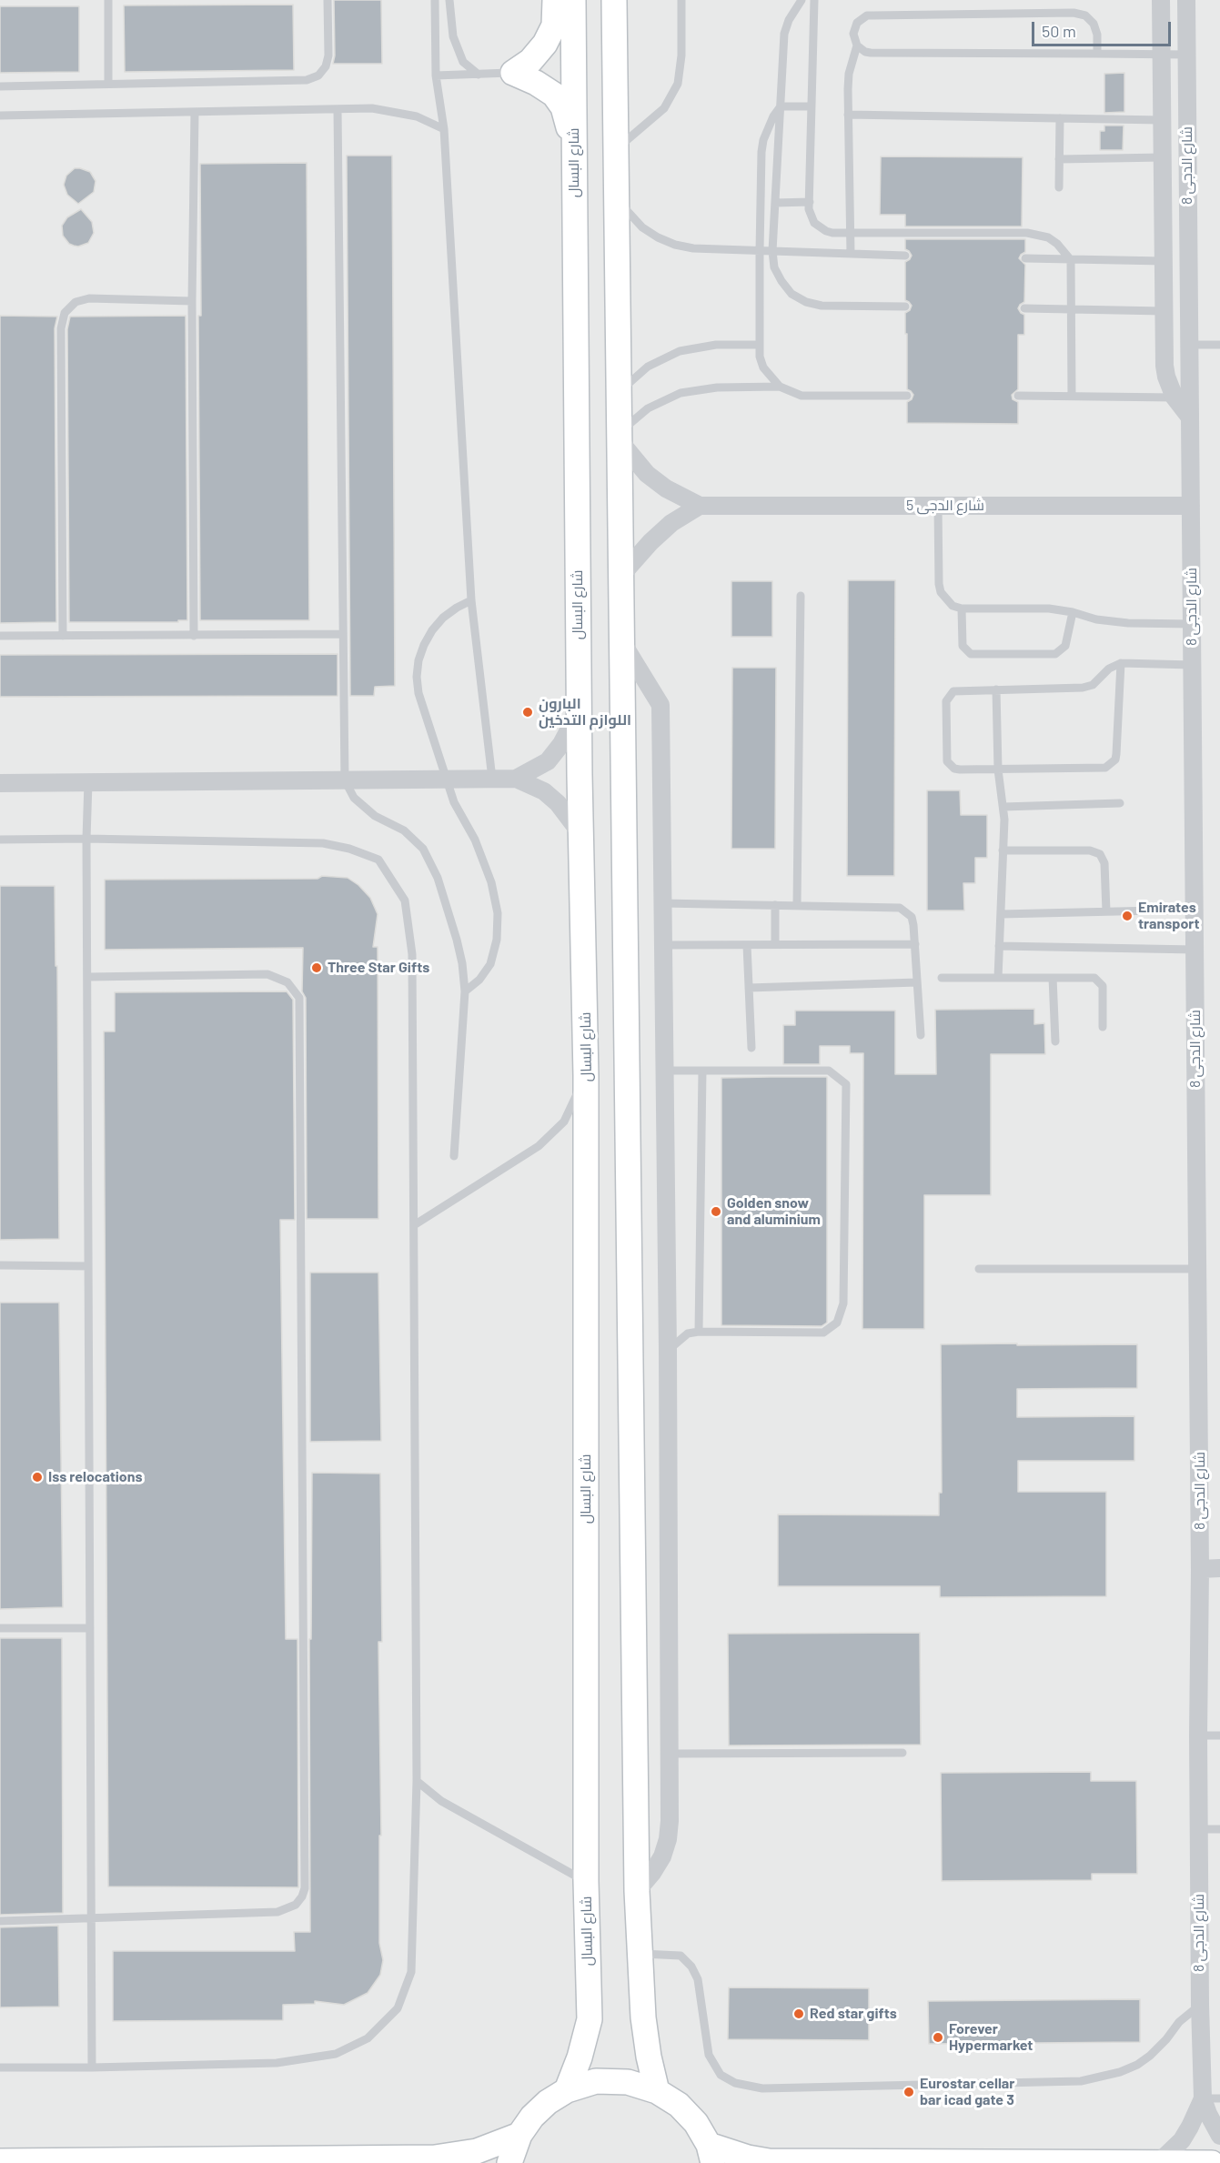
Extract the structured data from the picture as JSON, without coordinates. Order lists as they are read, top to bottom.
{
  "streets": {
    "street": ["شارع البسال", "شارع الدجى 8", "شارع الدجى 5"]
  },
  "crossings": [
    ["شارع الدجى 8", "شارع الدجى 5"]
  ],
  "places": [
    "البارون اللوازم التدخين",
    "Emirates transport",
    "Three Star Gifts",
    "Golden snow and aluminium",
    "Iss relocations",
    "Red star gifts",
    "Forever Hypermarket",
    "Eurostar cellar bar icad gate 3"
  ],
  "scale_bar": "50 m"
}
